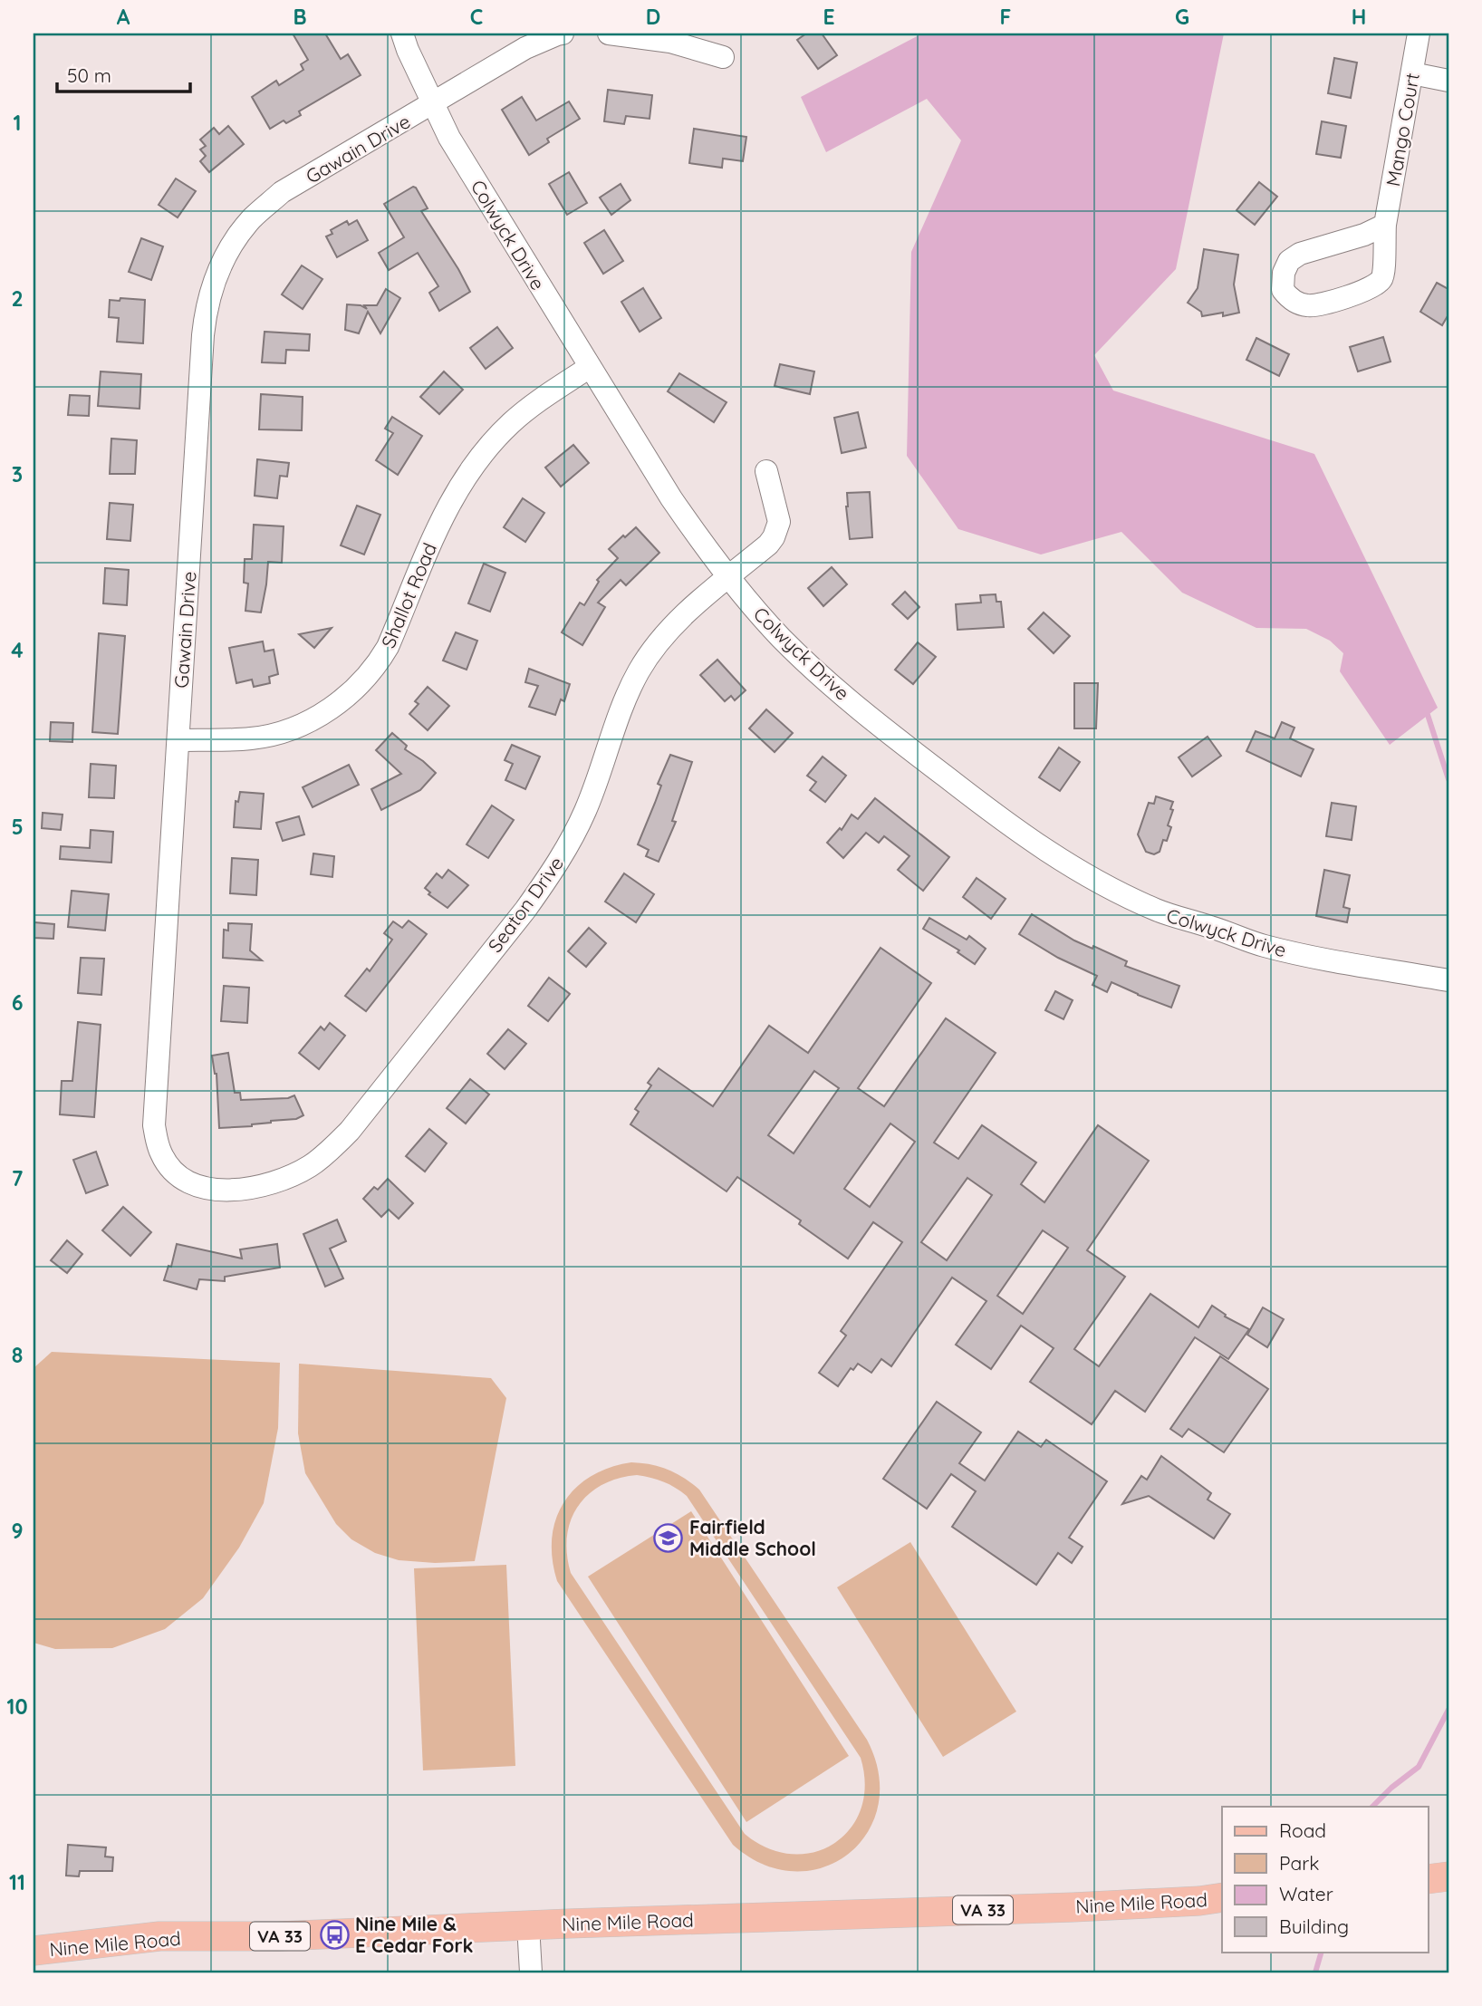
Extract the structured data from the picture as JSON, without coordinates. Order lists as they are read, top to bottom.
{
  "streets": {
    "main road": ["Nine Mile Road", "VA 33"],
    "street": [
      "Mango Court",
      "Gawain Drive",
      "Colwyck Drive",
      "Shallot Road",
      "Seaton Drive"
    ]
  },
  "crossings": [
    ["Gawain Drive", "Colwyck Drive"],
    ["Gawain Drive", "Shallot Road"],
    ["Gawain Drive", "Seaton Drive"],
    ["Colwyck Drive", "Shallot Road"],
    ["Colwyck Drive", "Seaton Drive"]
  ],
  "places": {
    "school or university": ["Fairfield Middle School"],
    "bus stop": ["Nine Mile & E Cedar Fork"]
  },
  "legend": [
    "Road",
    "Park",
    "Water",
    "Building"
  ],
  "scale_bar": "50 m",
  "grid": {
    "columns": [
      "A",
      "B",
      "C",
      "D",
      "E",
      "F",
      "G",
      "H"
    ],
    "rows": [
      "1",
      "2",
      "3",
      "4",
      "5",
      "6",
      "7",
      "8",
      "9",
      "10",
      "11"
    ]
  }
}
